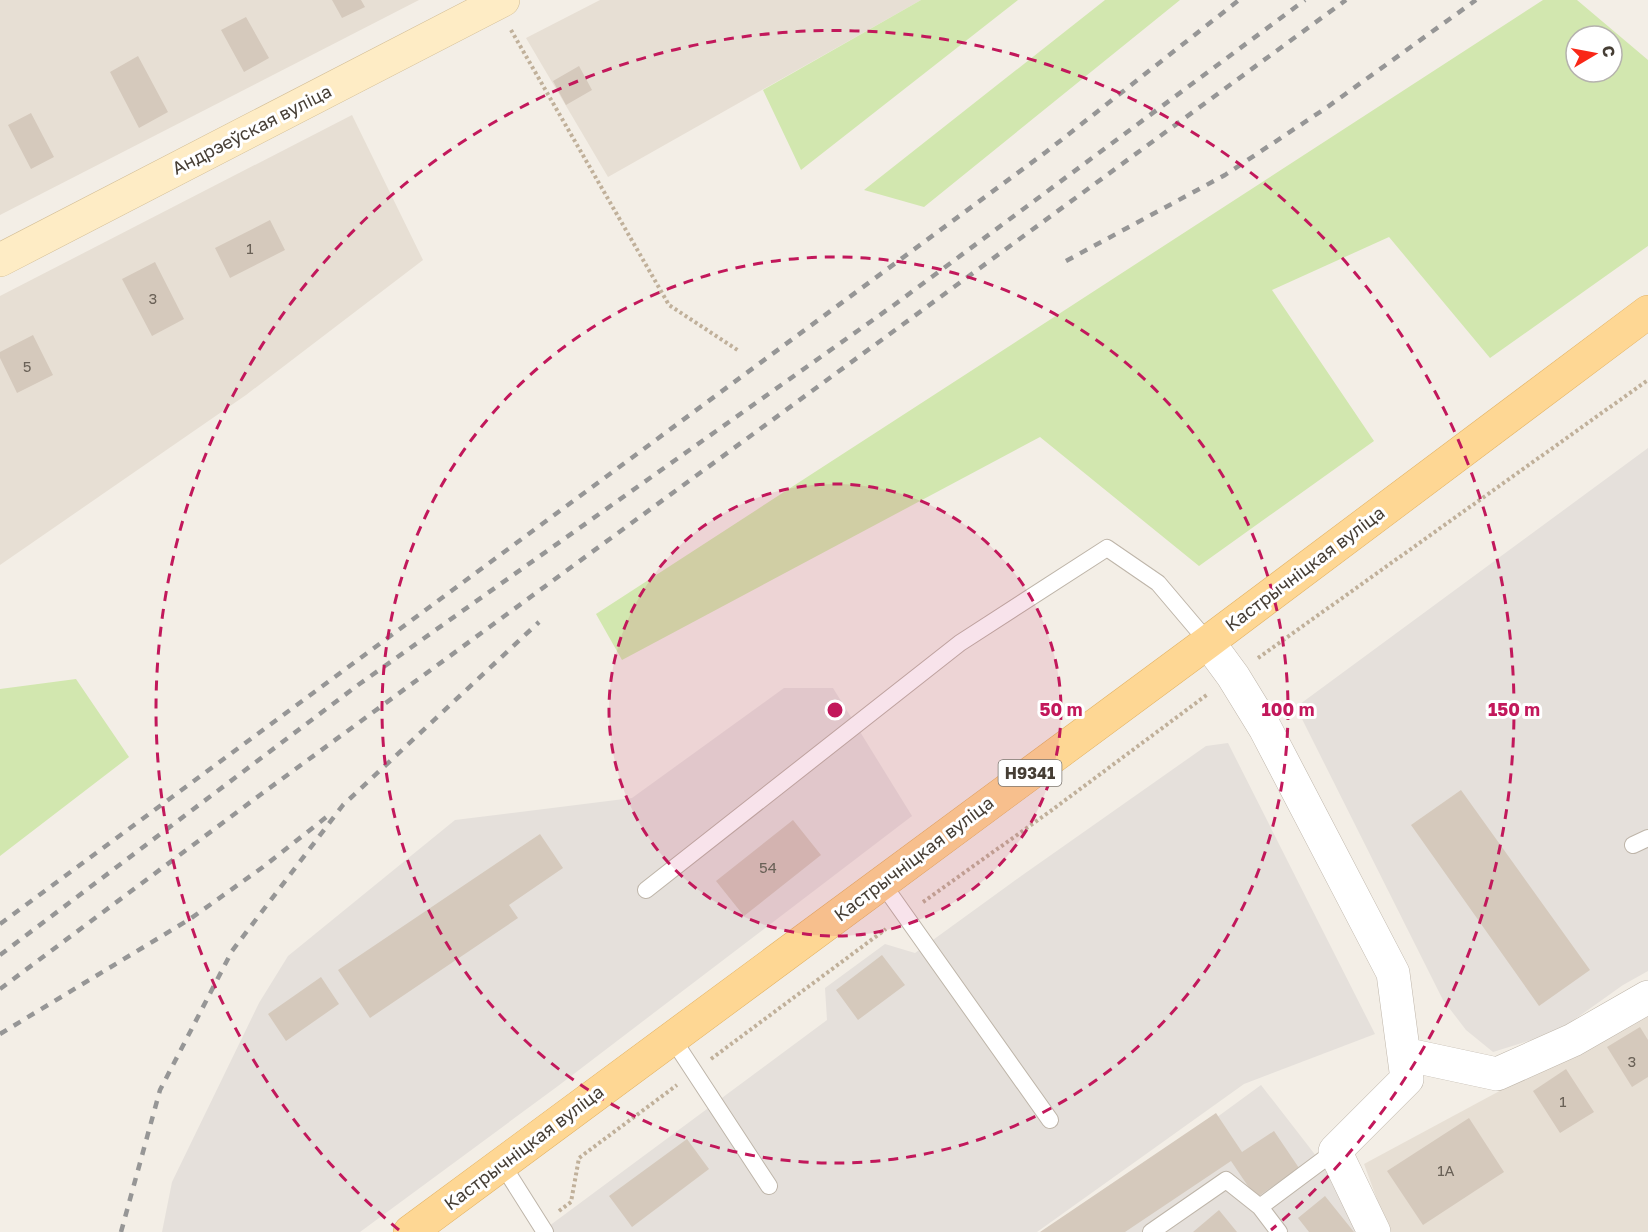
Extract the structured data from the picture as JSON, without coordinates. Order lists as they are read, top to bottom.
{
  "streets": {
    "main road": ["Андрэеўская вуліца", "Кастрычніцкая вуліца", "Н9341"]
  },
  "house_numbers": [
    "1",
    "3",
    "5",
    "54",
    "3",
    "1",
    "1А"
  ],
  "north": "right",
  "rings": ["50 m", "100 m", "150 m"]
}
